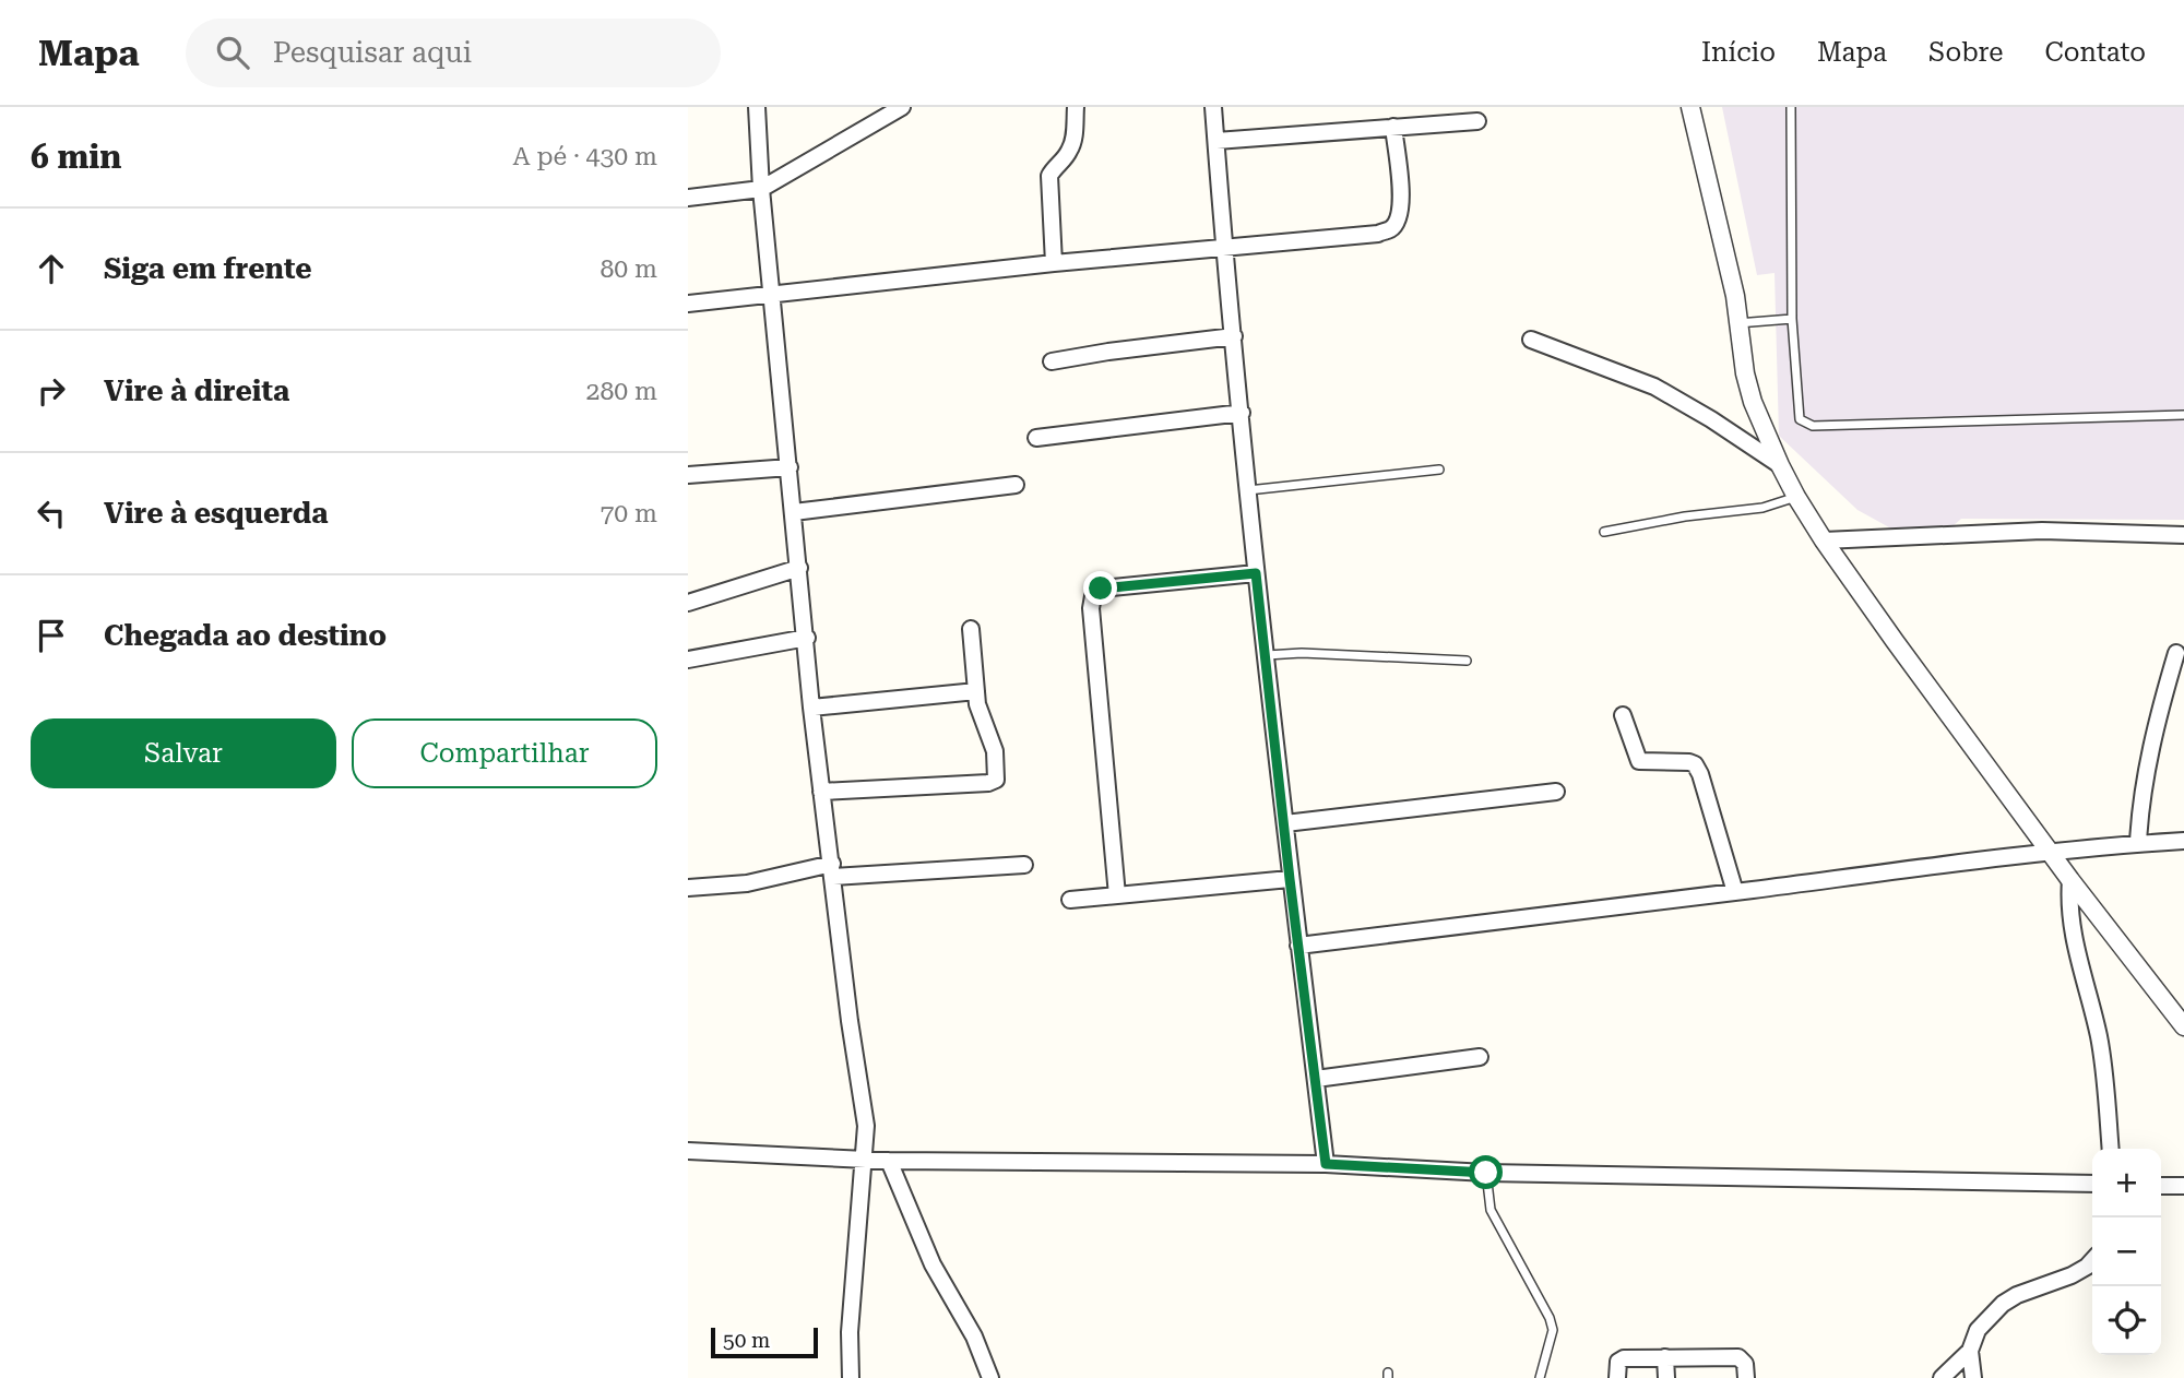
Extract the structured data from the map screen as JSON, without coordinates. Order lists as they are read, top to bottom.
{
  "scale_bar": "50 m",
  "page": {
    "header": "Mapa",
    "search": "Pesquisar aqui",
    "nav": [
      "Início",
      "Mapa",
      "Sobre",
      "Contato"
    ],
    "heading": ["6 min", "A pé · 430 m"],
    "list": [
      ["Siga em frente", "80 m"],
      ["Vire à direita", "280 m"],
      ["Vire à esquerda", "70 m"],
      "Chegada ao destino"
    ],
    "buttons": ["Salvar", "Compartilhar"],
    "map_buttons": ["+", "−"],
    "scale": "50 m"
  }
}
